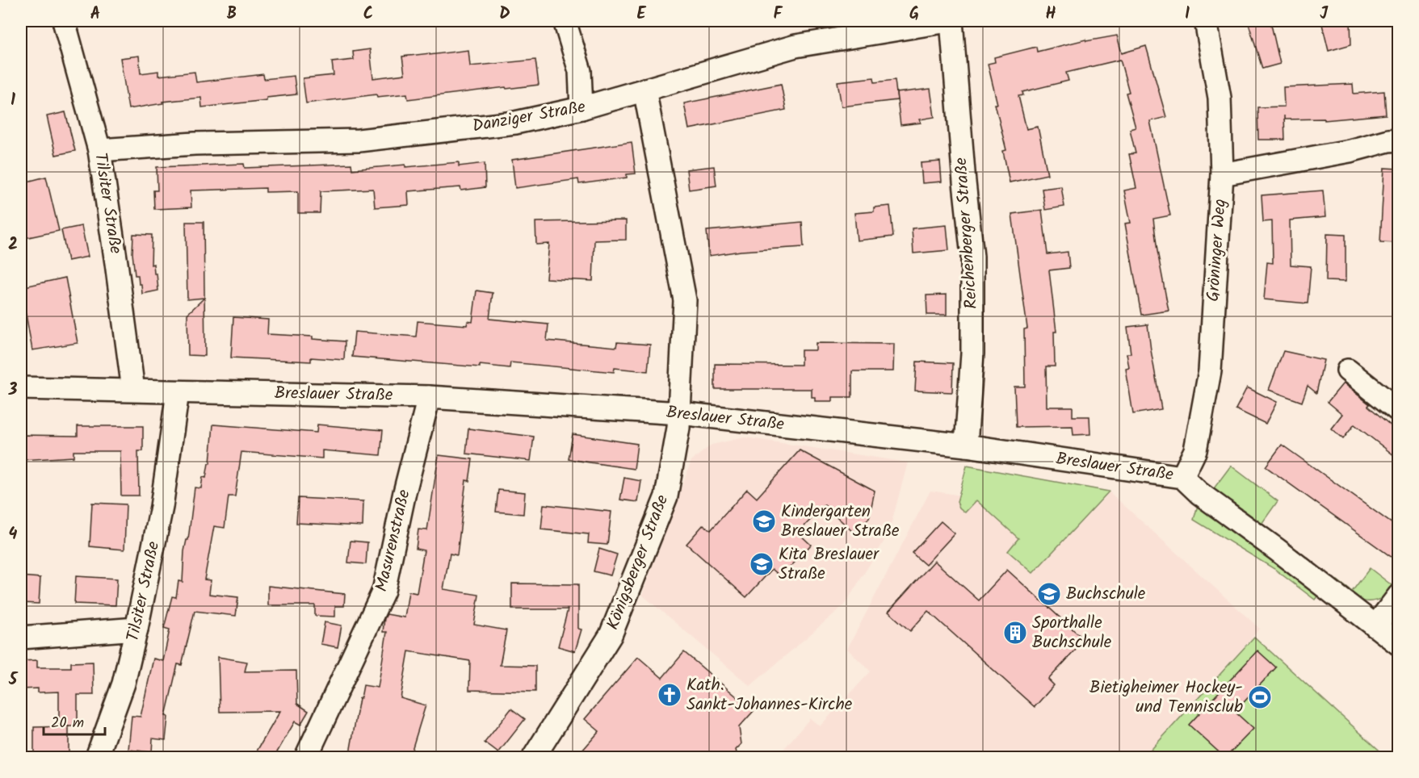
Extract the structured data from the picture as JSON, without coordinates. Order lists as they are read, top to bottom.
{
  "streets": {
    "street": [
      "Danziger Straße",
      "Tilsiter Straße",
      "Reichenberger Straße",
      "Gröninger Weg",
      "Breslauer Straße",
      "Masurenstraße",
      "Königsberger Straße"
    ]
  },
  "crossings": [
    ["Danziger Straße", "Tilsiter Straße"],
    ["Danziger Straße", "Reichenberger Straße"],
    ["Danziger Straße", "Königsberger Straße"],
    ["Tilsiter Straße", "Breslauer Straße"],
    ["Reichenberger Straße", "Breslauer Straße"],
    ["Gröninger Weg", "Breslauer Straße"],
    ["Breslauer Straße", "Masurenstraße"],
    ["Breslauer Straße", "Königsberger Straße"]
  ],
  "places": {
    "school or university": ["Kindergarten Breslauer Straße", "Kita Breslauer Straße", "Buchschule"],
    "building": ["Sporthalle Buchschule"],
    "church": ["Kath. Sankt-Johannes-Kirche"],
    "sports": ["Bietigheimer Hockey- und Tennisclub"]
  },
  "scale_bar": "20 m",
  "grid": {
    "columns": [
      "A",
      "B",
      "C",
      "D",
      "E",
      "F",
      "G",
      "H",
      "I",
      "J"
    ],
    "rows": [
      "1",
      "2",
      "3",
      "4",
      "5"
    ]
  }
}
